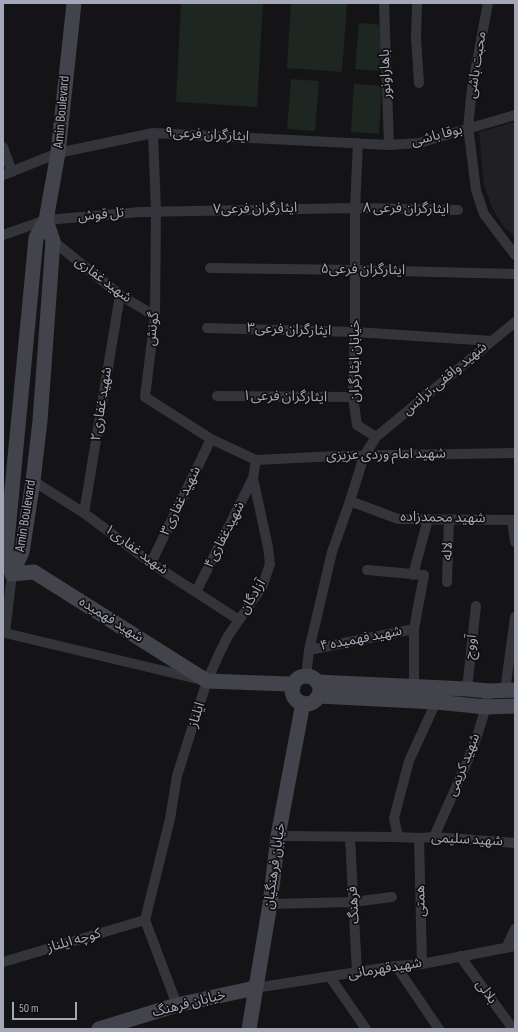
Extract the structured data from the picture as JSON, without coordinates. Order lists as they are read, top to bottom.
{
  "streets": {
    "main road": [
      "Amin Boulevard",
      "شهید فهمیده",
      "خیابان فرهنگیان",
      "خیابان فرهنگ"
    ],
    "street": [
      "محبت باشی",
      "باهاراونور",
      "ایثارگران فرعی۹",
      "بوقا باشی",
      "ایثارگران فرعی۷",
      "ایثارگران فرعی ۸",
      "تل قوش",
      "ایثارگران فرعی۵",
      "شهید غفاری",
      "گونش",
      "ایثارگران فرعی۳",
      "خیابان ایثارگران",
      "شهید واقفی،ترانس",
      "ایثارگران فرعی۱",
      "شهید غفاری۲",
      "شهید امام وردی عزیزی",
      "شهید غفاری۳",
      "شهید محمدزاده",
      "شهیدغفاری۴",
      "شهید غفاری۱",
      "لاله",
      "آزادگان",
      "شهید فهمیده ۴",
      "آووج",
      "ایلناز",
      "شهید کریمی",
      "شهید سلیمی",
      "همتی",
      "فرهنگ",
      "کوچه ایلناز",
      "شهیدقهرمانی",
      "بلالی"
    ]
  },
  "crossings": [
    ["محبت باشی", "بوقا باشی"],
    ["باهاراونور", "بوقا باشی"],
    ["Amin Boulevard", "ایثارگران فرعی۹"],
    ["Amin Boulevard", "تل قوش"],
    ["Amin Boulevard", "شهید غفاری"],
    ["Amin Boulevard", "شهید غفاری۱"],
    ["Amin Boulevard", "شهید فهمیده"],
    ["ایثارگران فرعی۹", "بوقا باشی"],
    ["ایثارگران فرعی۹", "گونش"],
    ["ایثارگران فرعی۹", "خیابان ایثارگران"],
    ["بوقا باشی", "خیابان ایثارگران"],
    ["ایثارگران فرعی۷", "ایثارگران فرعی ۸"],
    ["ایثارگران فرعی۷", "تل قوش"],
    ["ایثارگران فرعی۷", "گونش"],
    ["ایثارگران فرعی۷", "خیابان ایثارگران"],
    ["ایثارگران فرعی ۸", "خیابان ایثارگران"],
    ["تل قوش", "گونش"],
    ["ایثارگران فرعی۵", "خیابان ایثارگران"],
    ["شهید غفاری", "گونش"],
    ["شهید غفاری", "شهید غفاری۲"],
    ["گونش", "شهید امام وردی عزیزی"],
    ["گونش", "شهید غفاری۳"],
    ["گونش", "آزادگان"],
    ["ایثارگران فرعی۳", "خیابان ایثارگران"],
    ["ایثارگران فرعی۳", "شهید واقفی،ترانس"],
    ["خیابان ایثارگران", "شهید واقفی،ترانس"],
    ["خیابان ایثارگران", "ایثارگران فرعی۱"],
    ["شهید غفاری۲", "شهید غفاری۱"],
    ["شهید امام وردی عزیزی", "آزادگان"],
    ["شهید غفاری۳", "شهید غفاری۱"],
    ["شهید محمدزاده", "لاله"],
    ["شهیدغفاری۴", "شهید غفاری۱"],
    ["شهیدغفاری۴", "آزادگان"],
    ["شهید غفاری۱", "آزادگان"],
    ["آزادگان", "شهید فهمیده"],
    ["آزادگان", "ایلناز"],
    ["شهید فهمیده", "ایلناز"],
    ["ایلناز", "کوچه ایلناز"],
    ["شهید کریمی", "شهید سلیمی"],
    ["شهید سلیمی", "خیابان فرهنگیان"],
    ["شهید سلیمی", "همتی"],
    ["شهید سلیمی", "فرهنگ"],
    ["خیابان فرهنگیان", "شهیدقهرمانی"],
    ["خیابان فرهنگیان", "خیابان فرهنگ"],
    ["همتی", "شهیدقهرمانی"],
    ["فرهنگ", "شهیدقهرمانی"],
    ["شهیدقهرمانی", "بلالی"],
    ["شهیدقهرمانی", "خیابان فرهنگ"]
  ],
  "scale_bar": "50 m"
}
